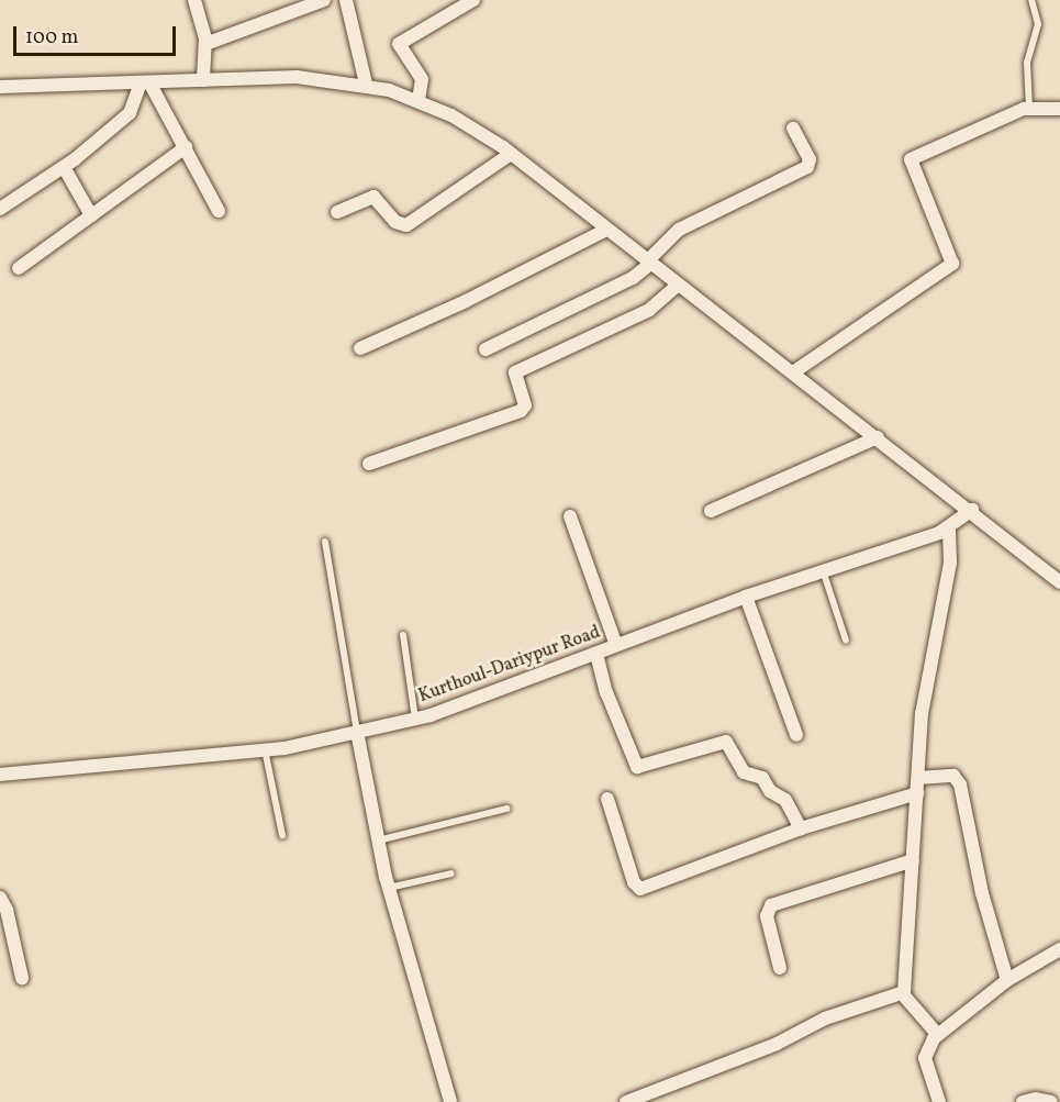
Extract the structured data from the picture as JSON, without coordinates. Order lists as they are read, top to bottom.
{
  "streets": {
    "street": ["Kurthoul-Dariypur Road"]
  },
  "scale_bar": "100 m"
}
